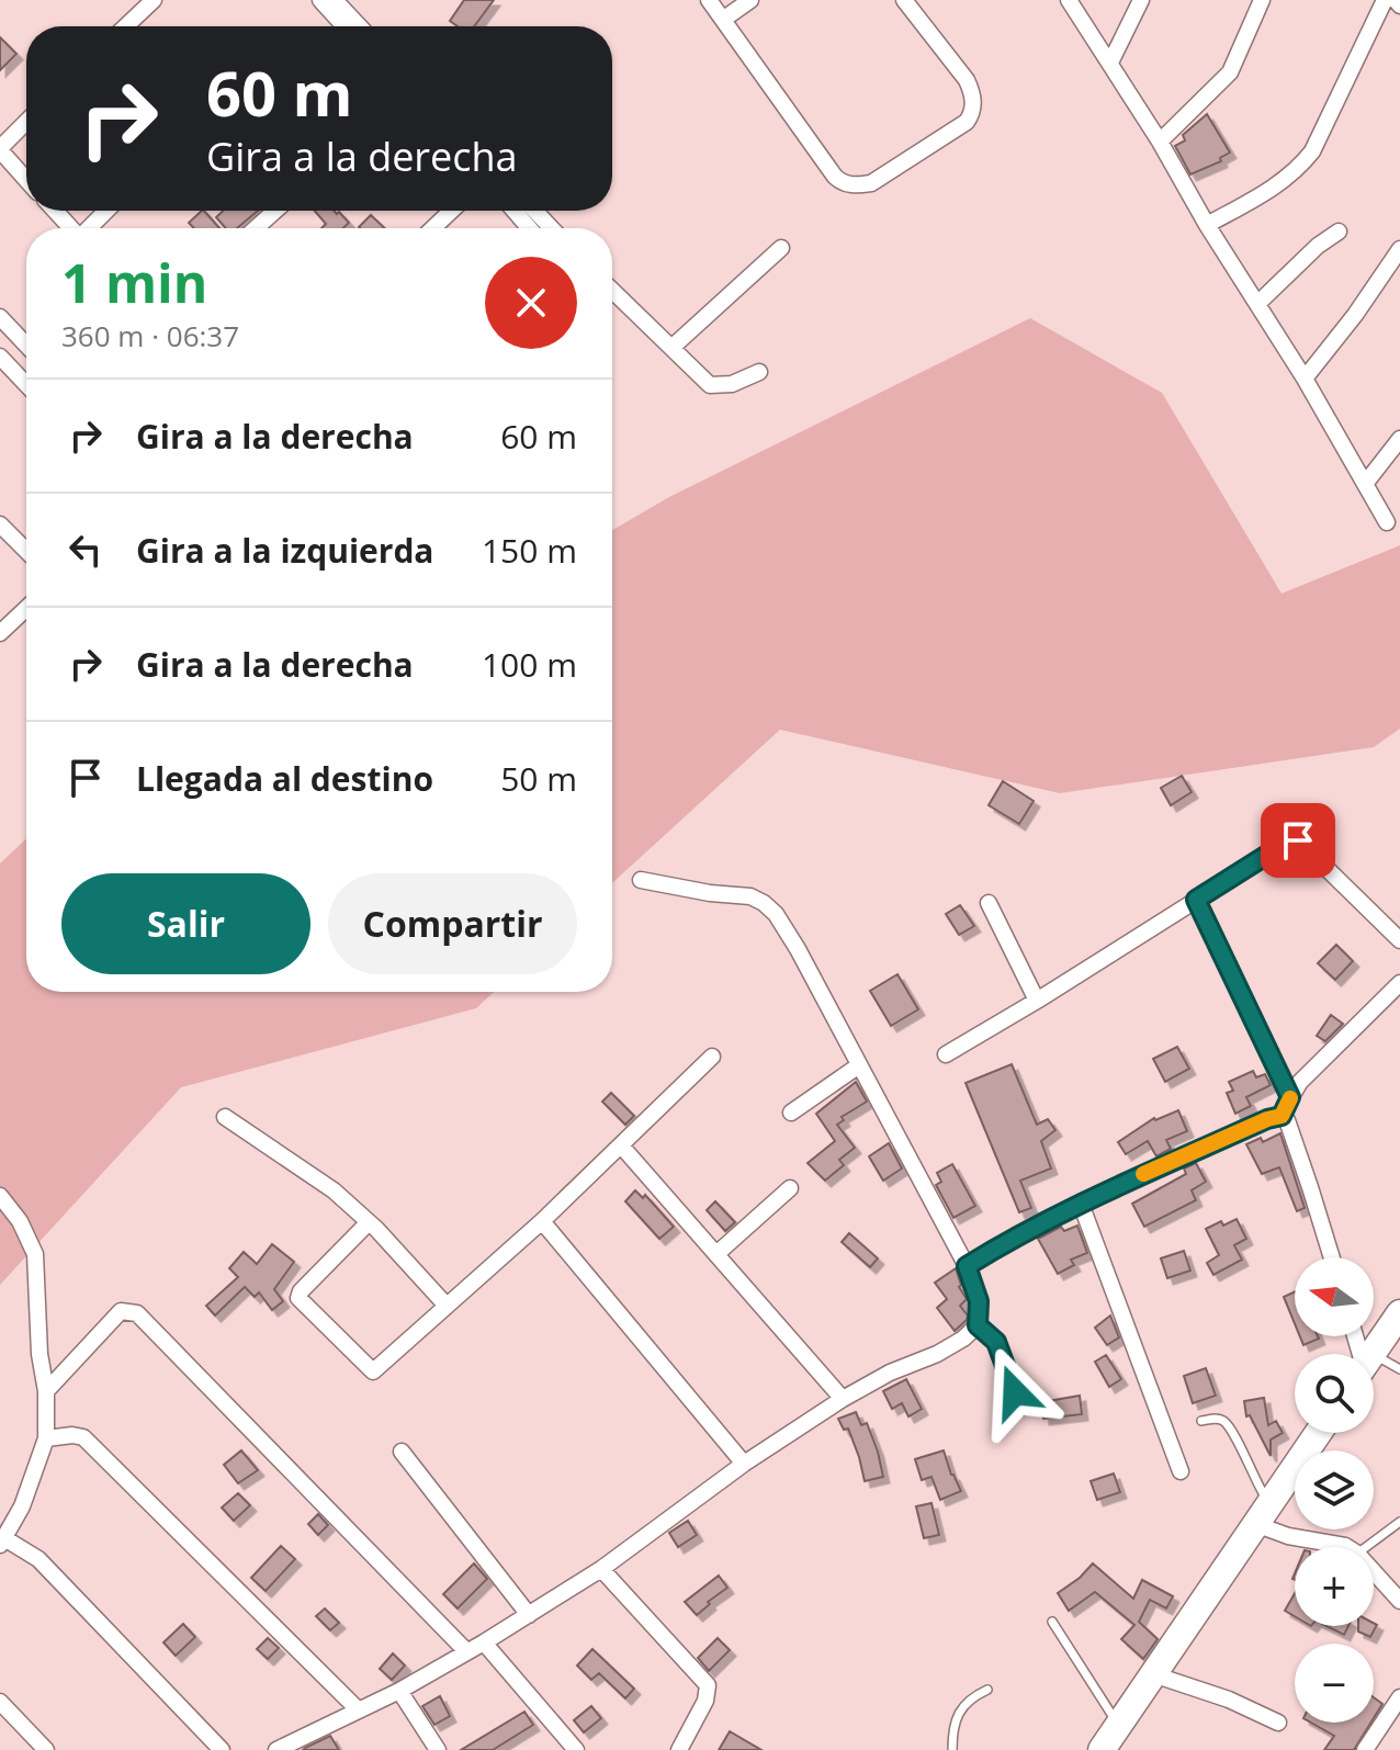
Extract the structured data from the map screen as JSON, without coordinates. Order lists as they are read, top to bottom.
{
  "north": "left",
  "page": {
    "turn": ["60 m", "Gira a la derecha"],
    "heading": ["1 min", "360 m · 06:37"],
    "list": [
      {
        "name": "Gira a la derecha",
        "value": "60 m"
      },
      {
        "name": "Gira a la izquierda",
        "value": "150 m"
      },
      {
        "name": "Gira a la derecha",
        "value": "100 m"
      },
      {
        "name": "Llegada al destino",
        "value": "50 m"
      }
    ],
    "buttons": ["Salir", "Compartir"],
    "map_buttons": ["+", "−"]
  }
}
